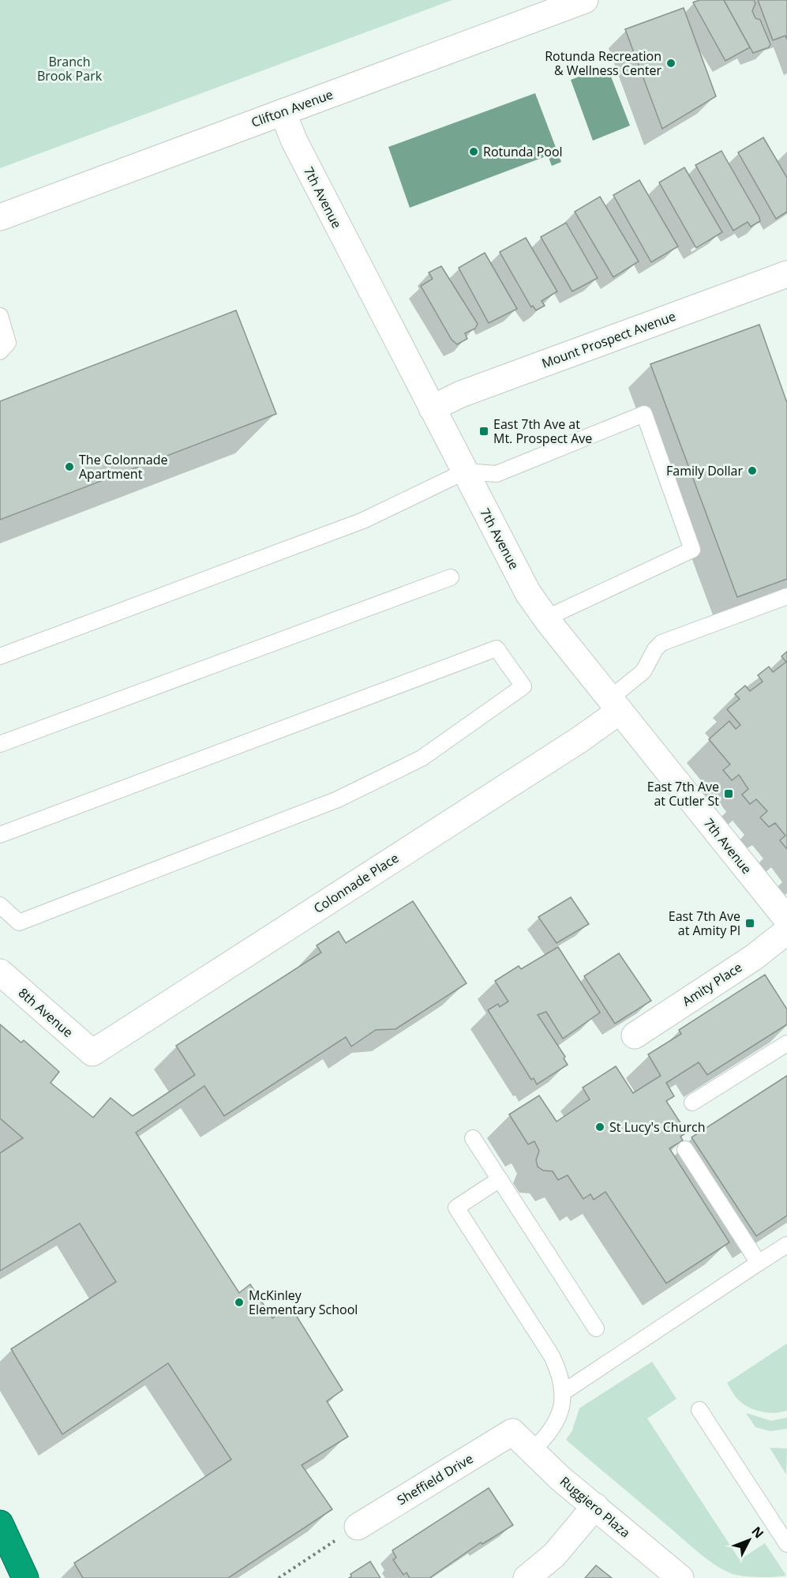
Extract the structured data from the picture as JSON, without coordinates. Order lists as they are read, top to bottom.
{
  "streets": {
    "street": [
      "Clifton Avenue",
      "7th Avenue",
      "Mount Prospect Avenue",
      "Colonnade Place",
      "Amity Place",
      "8th Avenue",
      "Sheffield Drive",
      "Ruggiero Plaza"
    ]
  },
  "crossings": [
    ["Clifton Avenue", "7th Avenue"],
    ["7th Avenue", "Mount Prospect Avenue"],
    ["7th Avenue", "Colonnade Place"],
    ["Colonnade Place", "8th Avenue"],
    ["Sheffield Drive", "Ruggiero Plaza"]
  ],
  "parks": ["Branch Brook Park"],
  "places": {
    "other": [
      "Rotunda Recreation & Wellness Center",
      "Rotunda Pool",
      "The Colonnade Apartment",
      "Family Dollar",
      "St Lucy's Church",
      "McKinley Elementary School"
    ],
    "transit": ["East 7th Ave at Mt. Prospect Ave", "East 7th Ave at Cutler St", "East 7th Ave at Amity Pl"]
  },
  "north": "top right"
}
